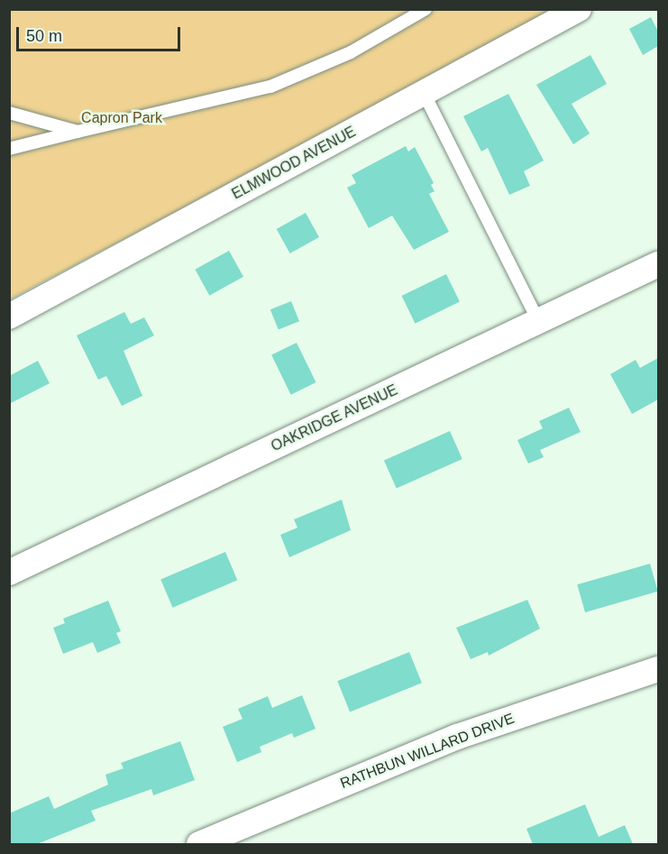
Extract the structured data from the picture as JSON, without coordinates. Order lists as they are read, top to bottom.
{
  "streets": {
    "street": ["ELMWOOD AVENUE", "OAKRIDGE AVENUE", "RATHBUN WILLARD DRIVE"]
  },
  "parks": ["Capron Park"],
  "scale_bar": "50 m"
}
